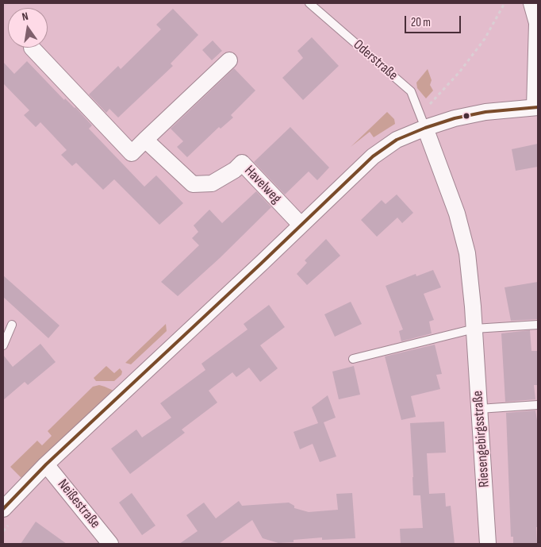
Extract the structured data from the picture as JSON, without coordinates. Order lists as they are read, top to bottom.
{
  "streets": {
    "street": ["Havelweg", "Riesengebirgsstraße", "Neißestraße"],
    "lane": ["Oderstraße"]
  },
  "crossings": [
    ["Oderstraße", "Riesengebirgsstraße"]
  ],
  "scale_bar": "20 m",
  "north": "top"
}
